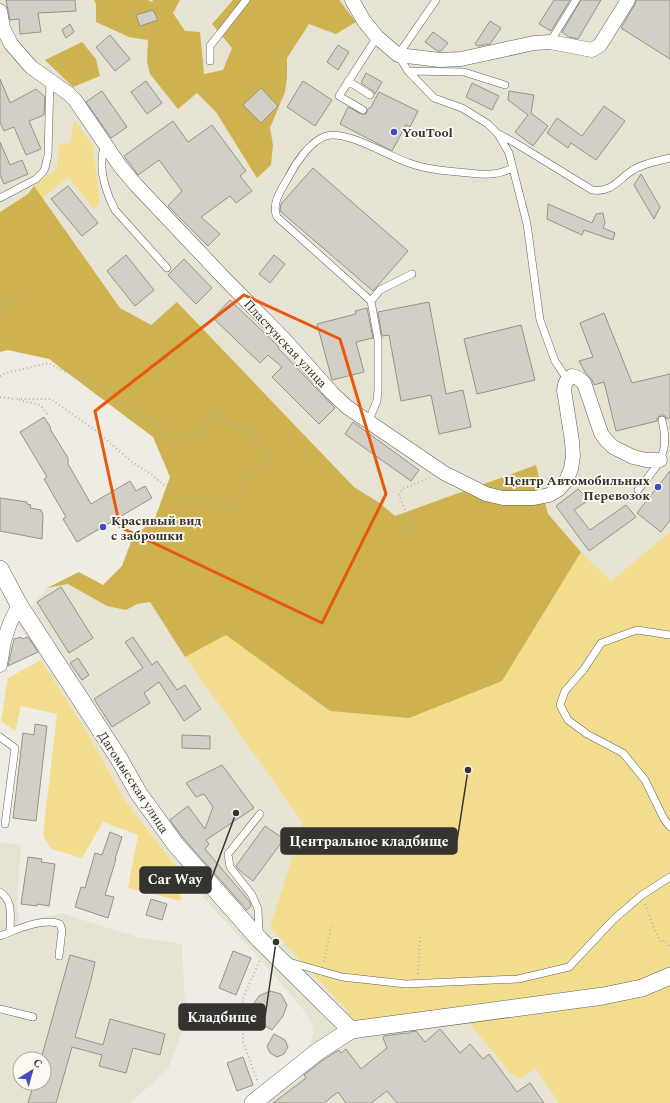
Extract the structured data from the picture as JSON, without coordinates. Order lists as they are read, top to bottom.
{
  "streets": {
    "street": ["Пластунская улица", "Дагомысская улица"]
  },
  "places": [
    "YouTool",
    "Центр Автомобильных Перевозок",
    "Красивый вид с заброшки",
    "Центральное кладбище",
    "Car Way",
    "Кладбище"
  ],
  "north": "top right"
}
